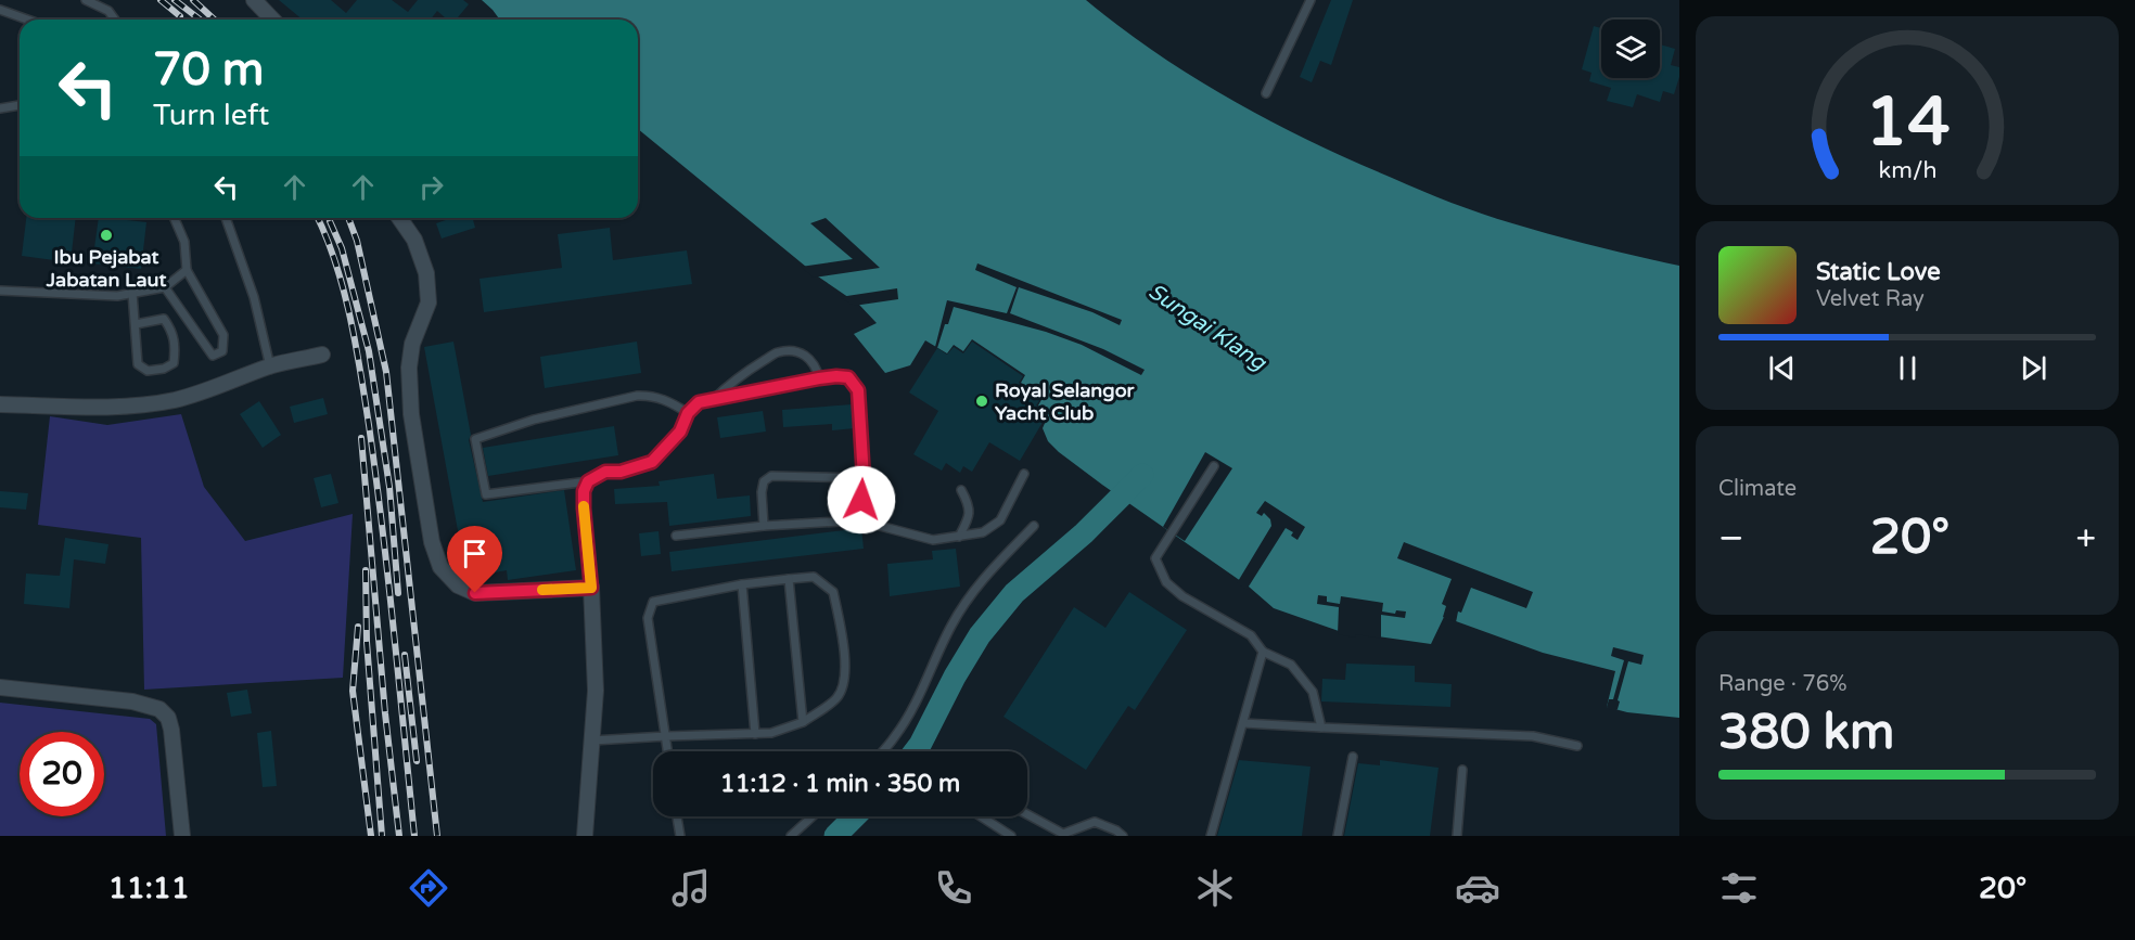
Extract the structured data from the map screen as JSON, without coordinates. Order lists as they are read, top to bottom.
{
  "water": ["Sungai Klang"],
  "places": ["Ibu Pejabat Jabatan Laut", "Royal Selangor Yacht Club"],
  "page": {
    "turn": ["70 m", "Turn left"],
    "song": ["Static Love", "Velvet Ray"],
    "tile": [
      "Climate",
      ["Range · 76%", "380 km"]
    ],
    "heat": ["−", "20°", "+"],
    "limit": "20",
    "trip": "11:12 · 1 min · 350 m",
    "tabs": ["11:11", "20°"],
    "gauge": ["14", "km/h"]
  }
}
